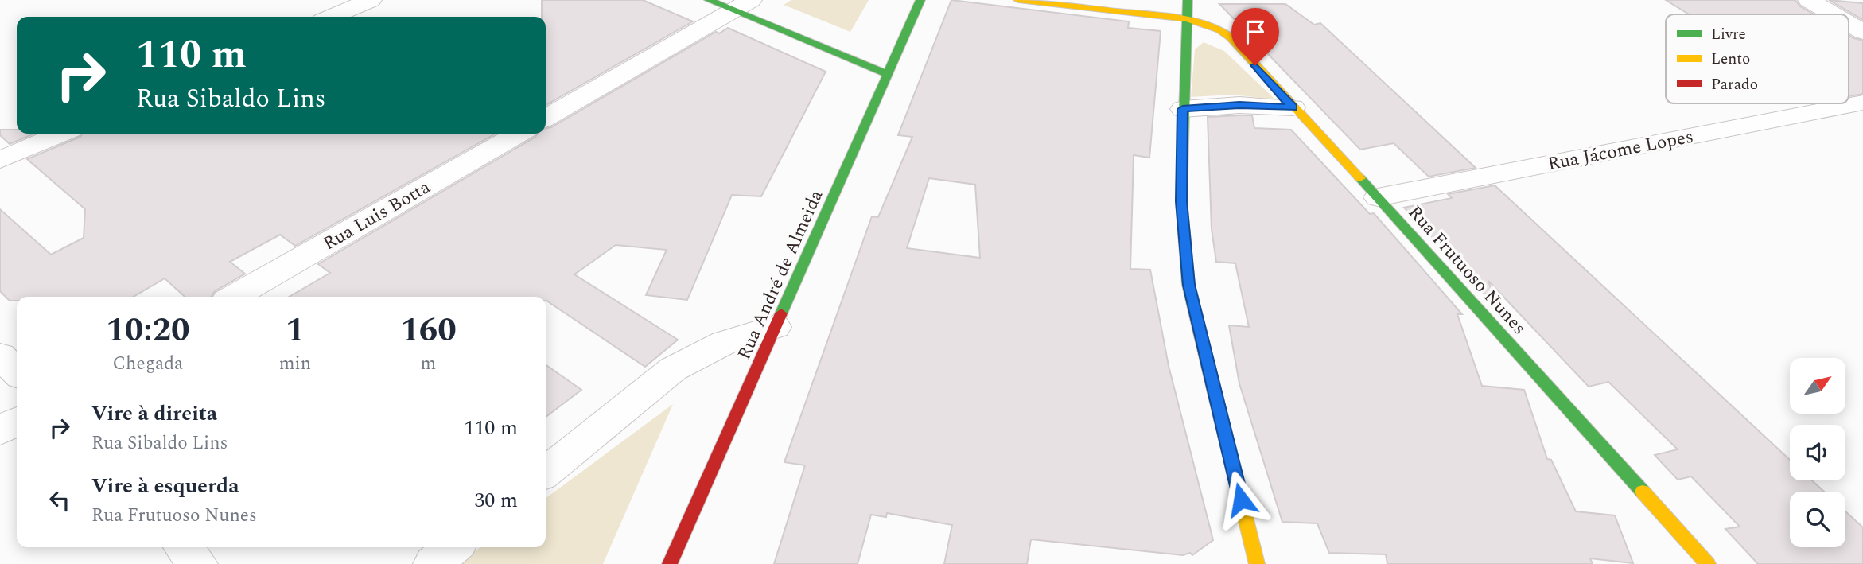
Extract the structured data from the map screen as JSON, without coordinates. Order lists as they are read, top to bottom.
{
  "streets": {
    "street": [
      "Rua Jácome Lopes",
      "Rua Luis Botta",
      "Rua Frutuoso Nunes",
      "Rua André de Almeida"
    ]
  },
  "crossings": [
    ["Rua Jácome Lopes", "Rua Frutuoso Nunes"]
  ],
  "legend": ["Livre", "Lento", "Parado"],
  "north": "top right",
  "page": {
    "turn": ["110 m", "Rua Sibaldo Lins"],
    "eta": [
      "10:20",
      "Chegada",
      "1",
      "min",
      "160",
      "m"
    ],
    "list": [
      {
        "name": "Vire à direita",
        "note": "Rua Sibaldo Lins",
        "value": "110 m"
      },
      {
        "name": "Vire à esquerda",
        "note": "Rua Frutuoso Nunes",
        "value": "30 m"
      }
    ]
  }
}
